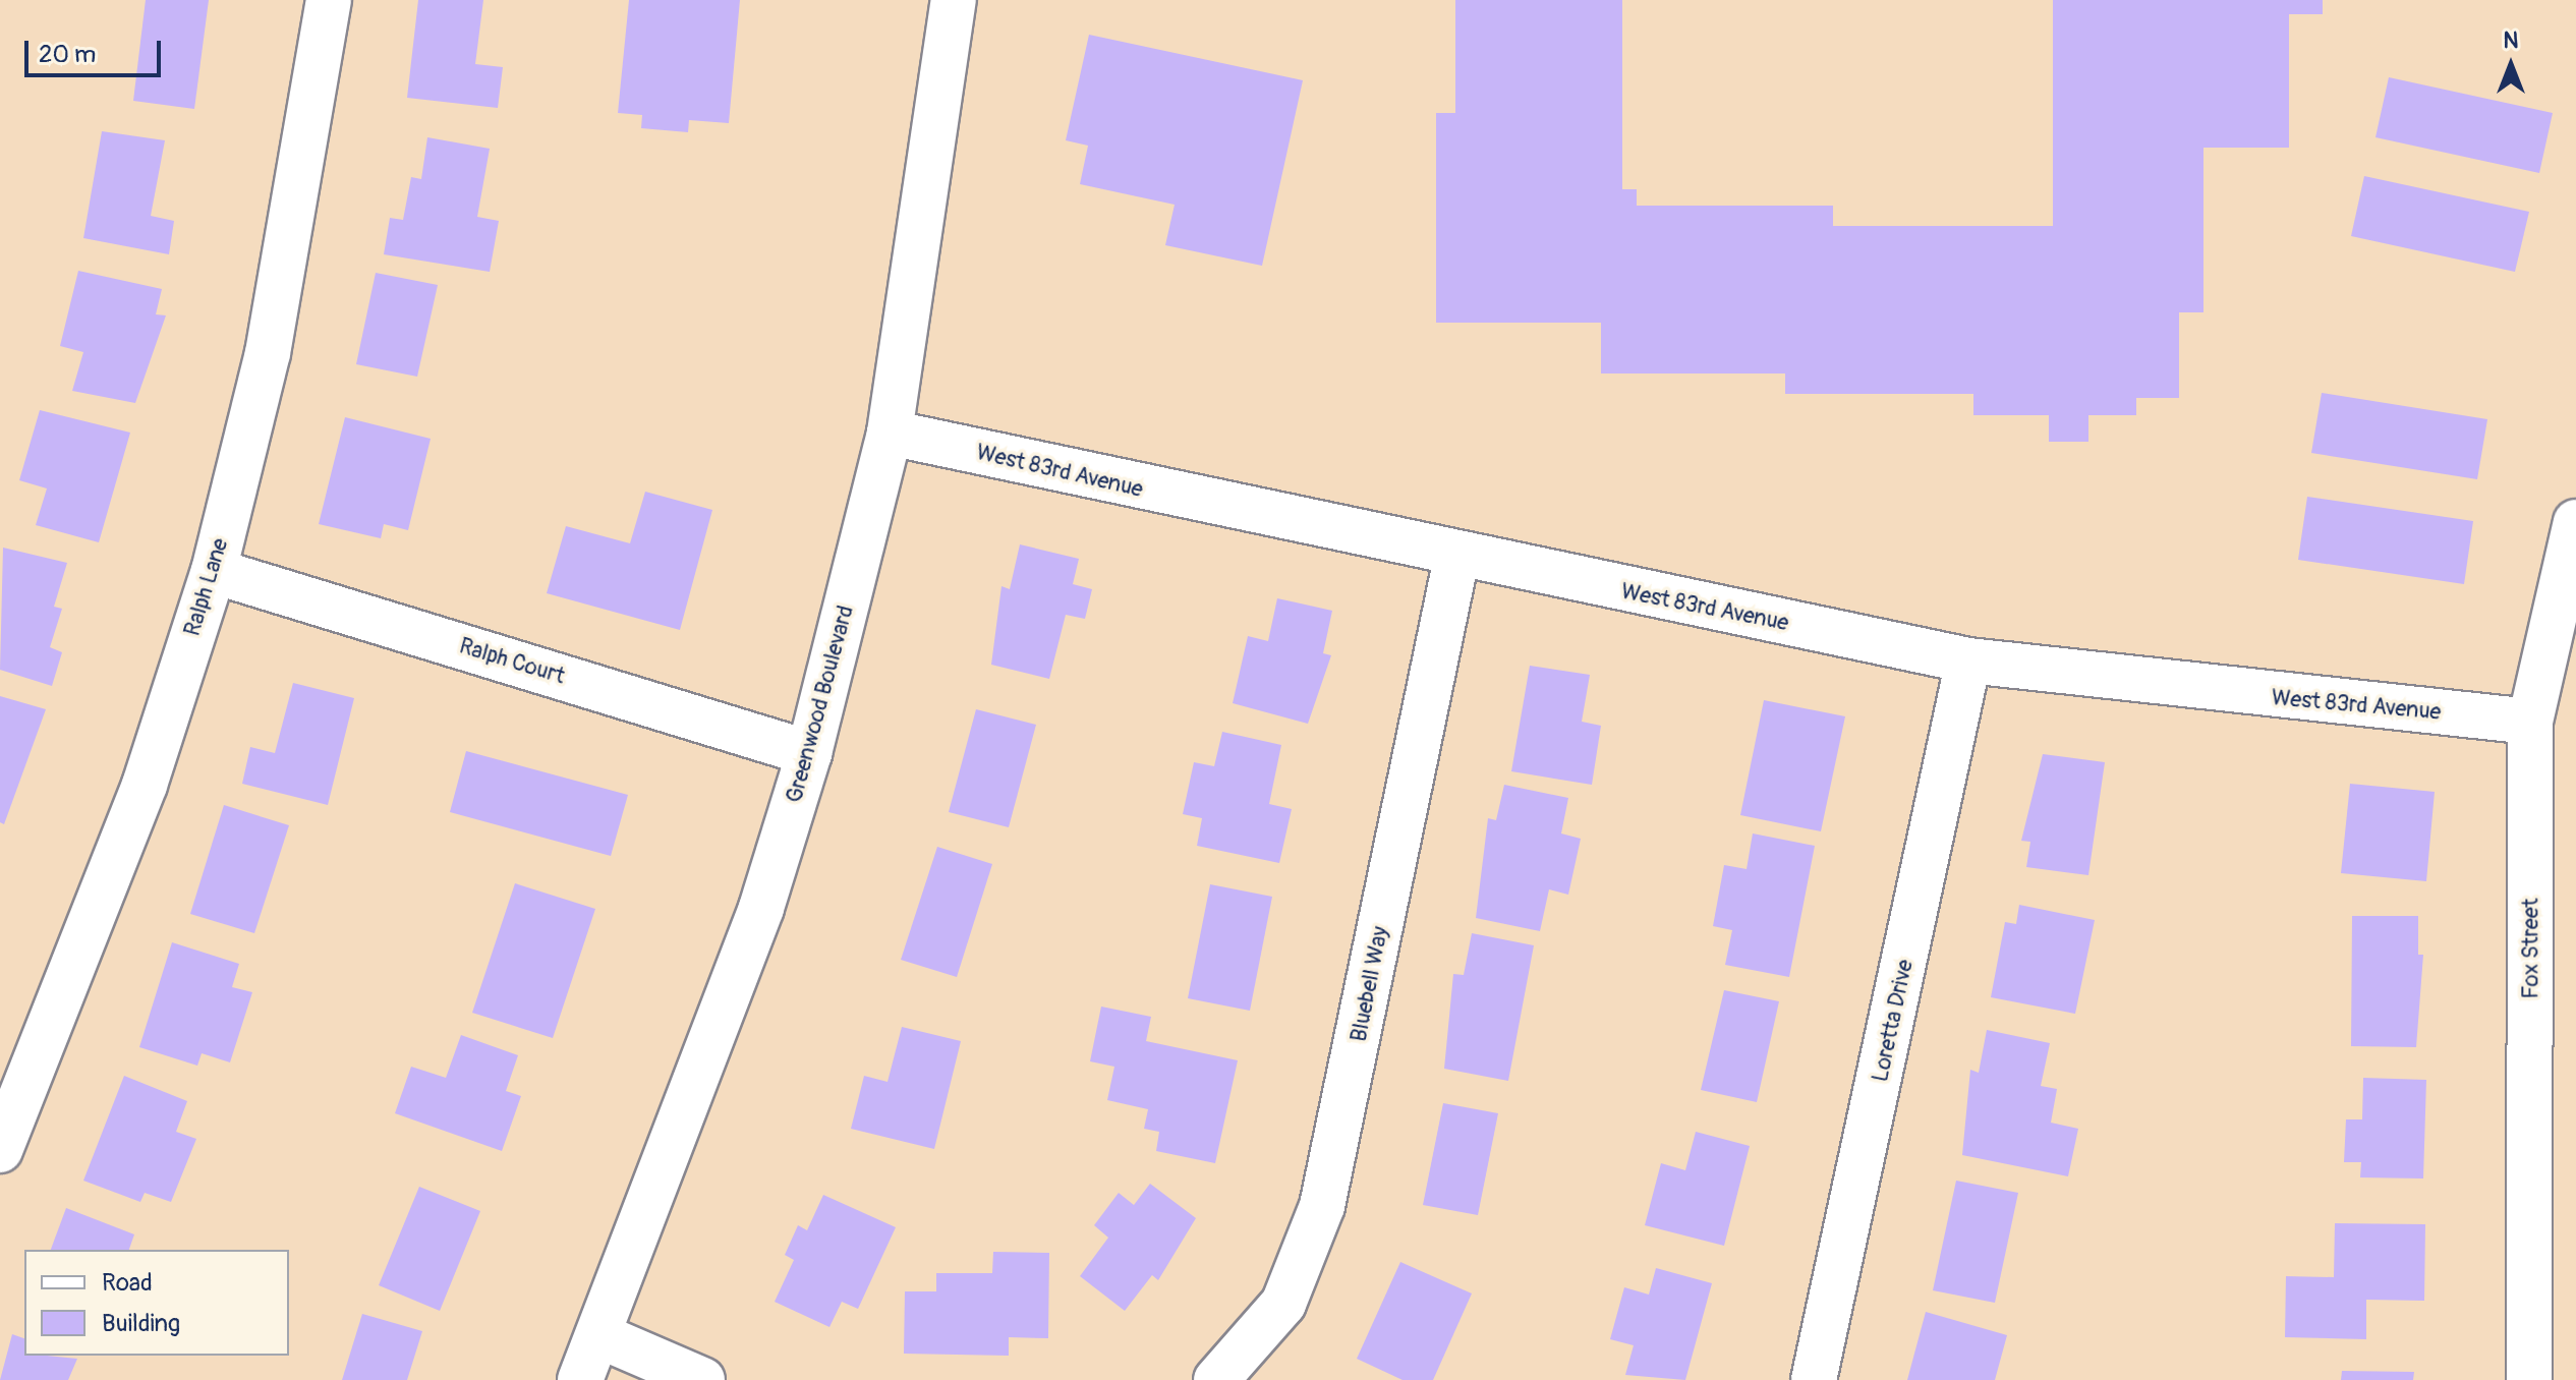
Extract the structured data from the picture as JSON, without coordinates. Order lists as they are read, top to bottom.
{
  "streets": {
    "street": [
      "West 83rd Avenue",
      "Ralph Lane",
      "Ralph Court",
      "Greenwood Boulevard",
      "Fox Street",
      "Bluebell Way",
      "Loretta Drive"
    ]
  },
  "crossings": [
    ["West 83rd Avenue", "Greenwood Boulevard"],
    ["West 83rd Avenue", "Fox Street"],
    ["West 83rd Avenue", "Bluebell Way"],
    ["West 83rd Avenue", "Loretta Drive"],
    ["Ralph Lane", "Ralph Court"],
    ["Ralph Court", "Greenwood Boulevard"]
  ],
  "legend": ["Road", "Building"],
  "scale_bar": "20 m",
  "north": "top"
}
